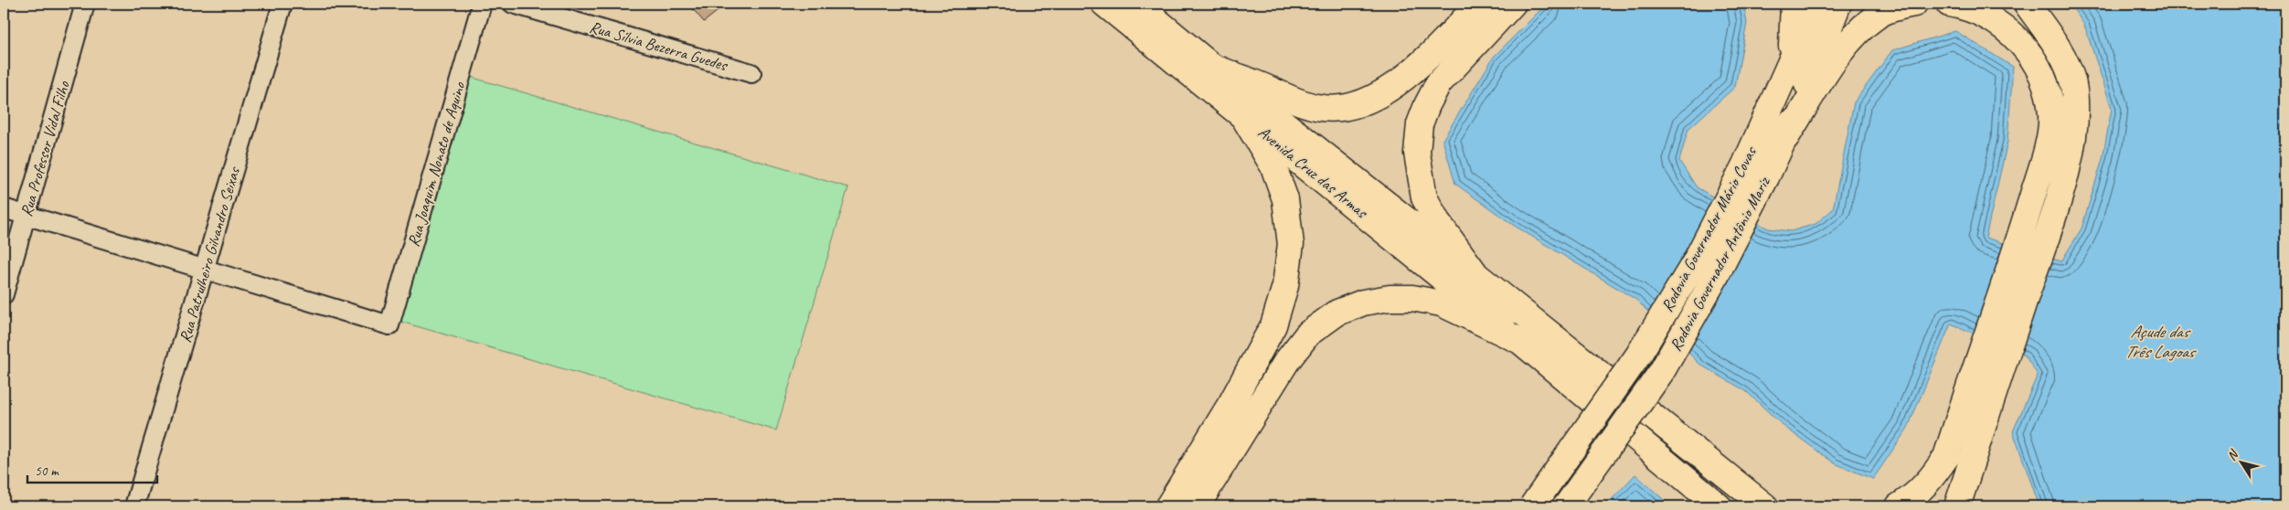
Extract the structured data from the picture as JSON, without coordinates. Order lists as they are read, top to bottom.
{
  "streets": {
    "main road": ["Avenida Cruz das Armas", "Rodovia Governador Mário Covas", "Rodovia Governador Antônio Mariz"],
    "street": [
      "Rua Sílvia Bezerra Guedes",
      "Rua Professor Vidal Filho",
      "Rua Joaquim Nonato de Aquino",
      "Rua Patrulheiro Gilvandro Seixas"
    ]
  },
  "crossings": [
    ["Rua Joaquim Nonato de Aquino", "Rua Patrulheiro Gilvandro Seixas"]
  ],
  "water": ["Açude das Três Lagoas"],
  "scale_bar": "50 m",
  "north": "top left"
}
